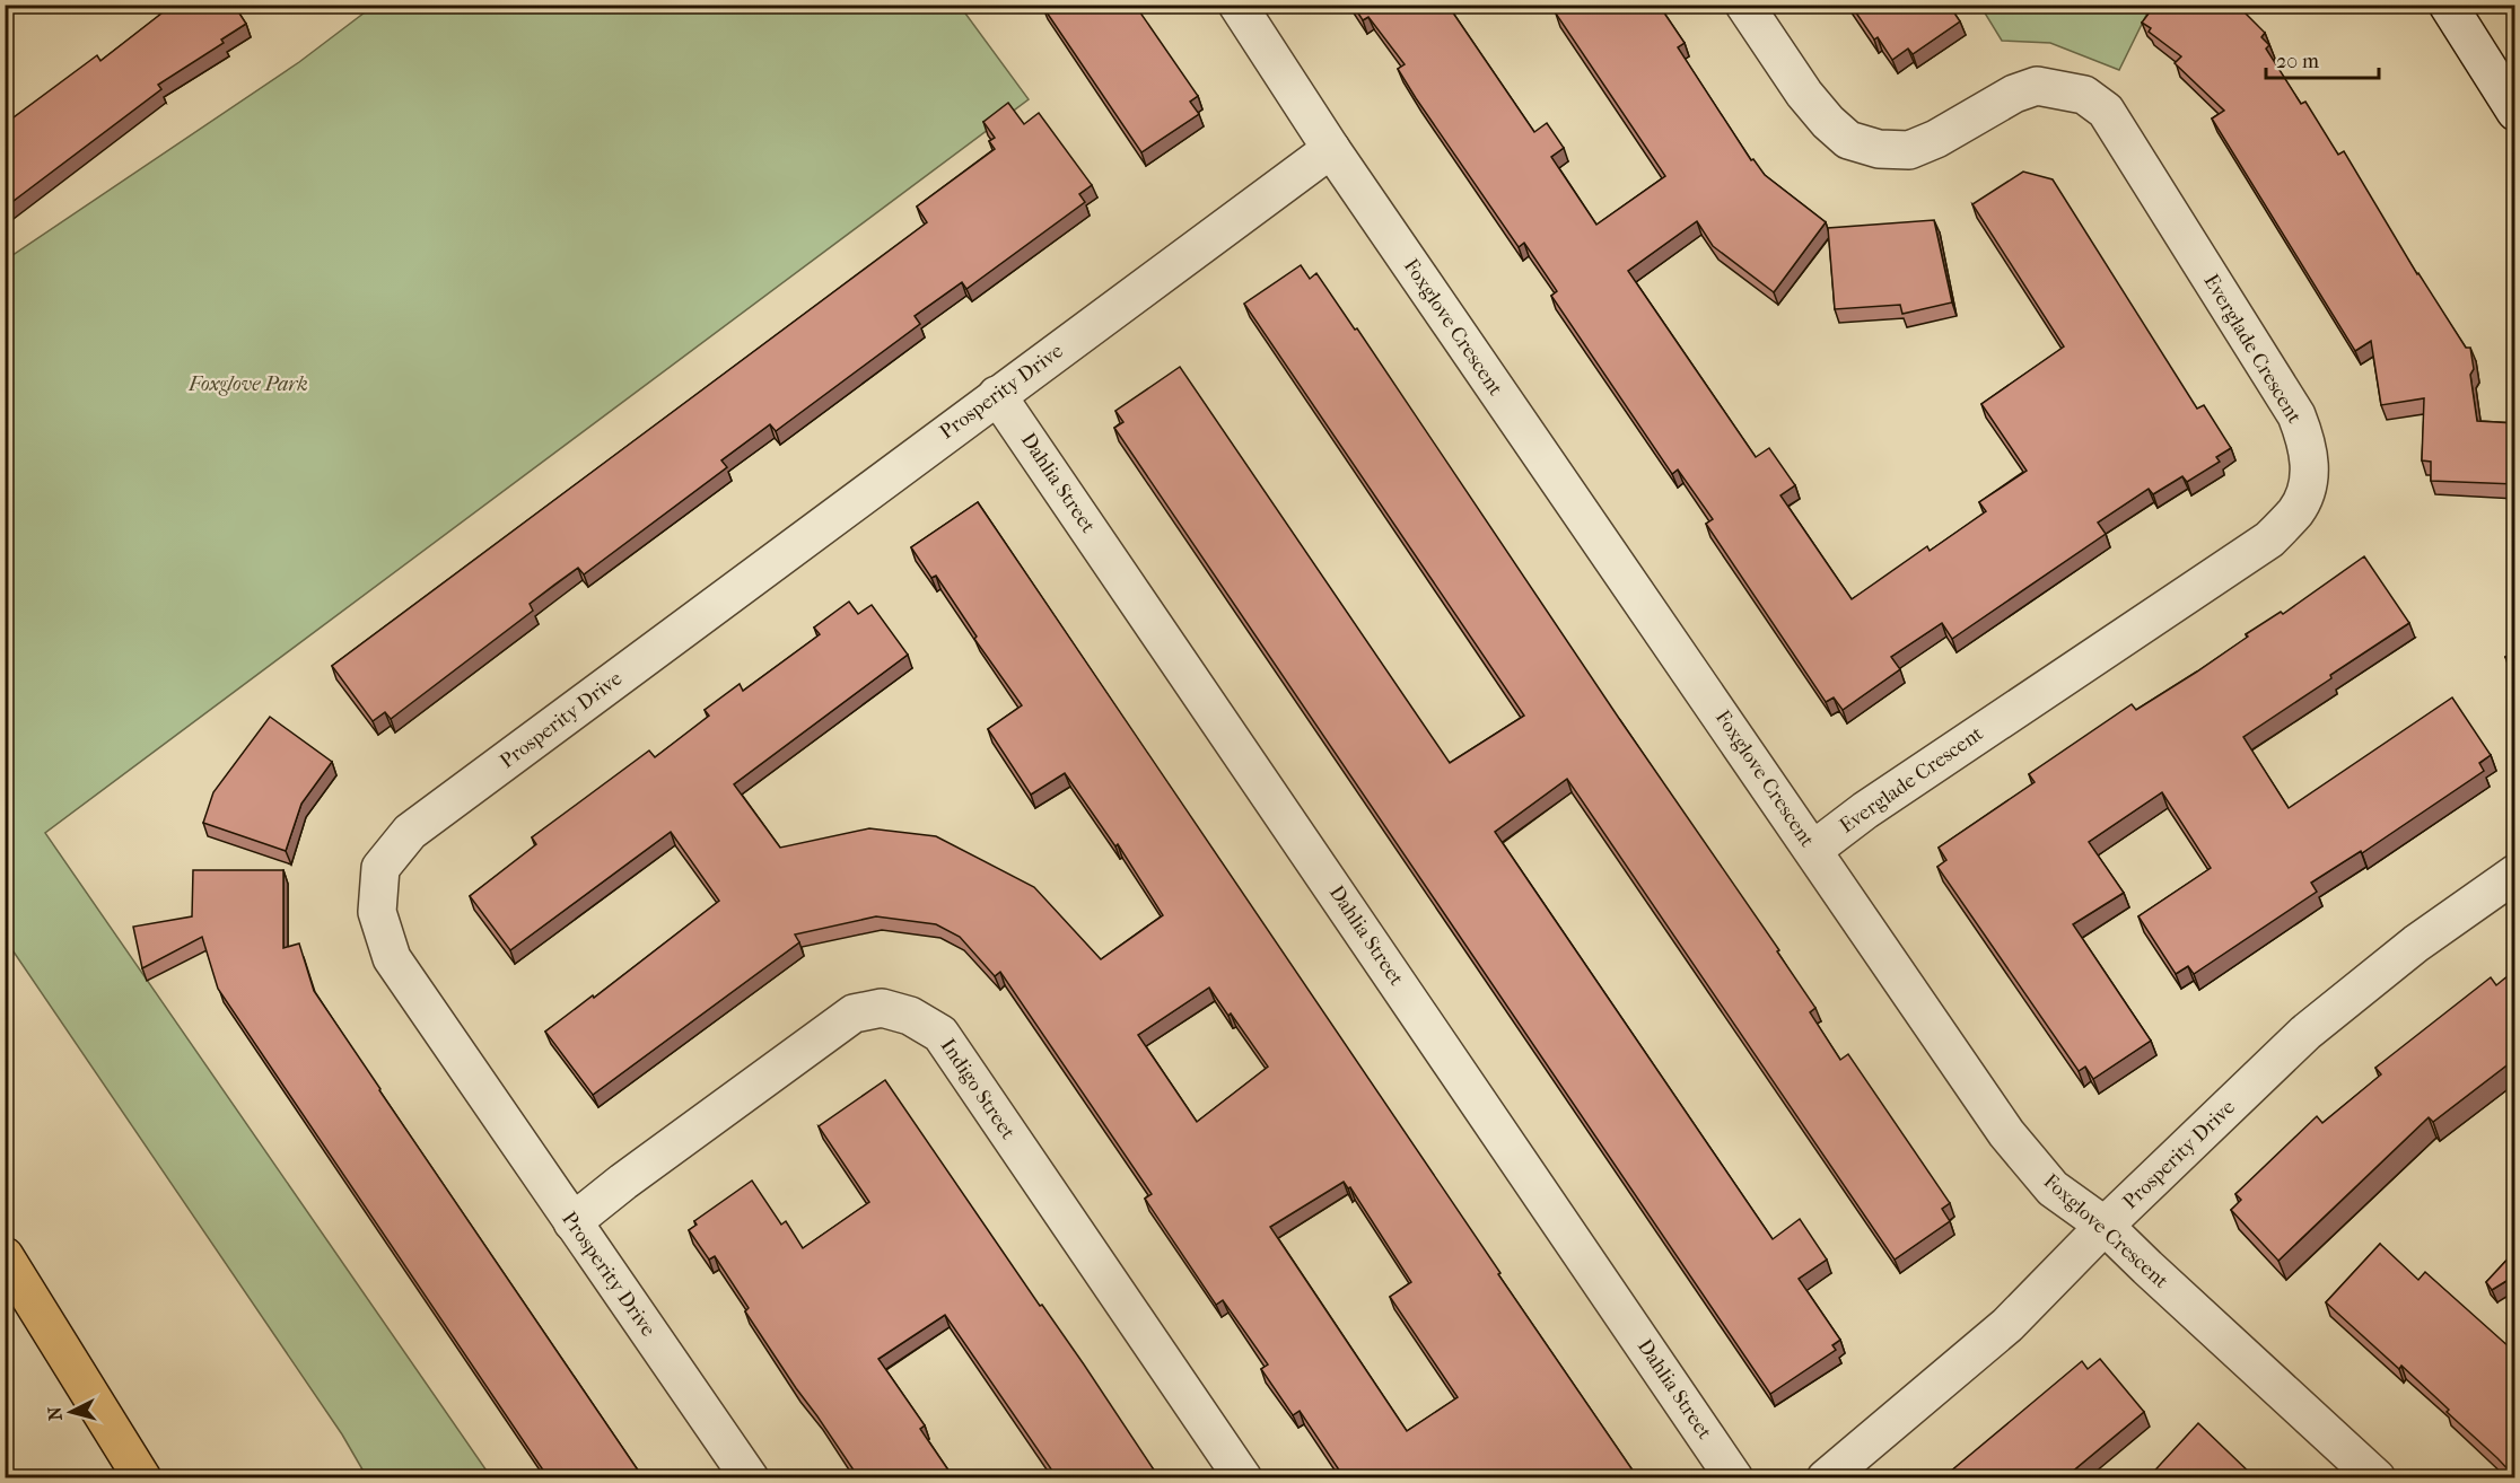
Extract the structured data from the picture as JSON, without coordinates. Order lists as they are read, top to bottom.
{
  "streets": {
    "street": [
      "Foxglove Crescent",
      "Everglade Crescent",
      "Prosperity Drive",
      "Dahlia Street",
      "Indigo Street"
    ]
  },
  "crossings": [
    ["Foxglove Crescent", "Everglade Crescent"],
    ["Foxglove Crescent", "Prosperity Drive"],
    ["Prosperity Drive", "Dahlia Street"],
    ["Prosperity Drive", "Indigo Street"]
  ],
  "parks": ["Foxglove Park"],
  "scale_bar": "20 m",
  "north": "left"
}
